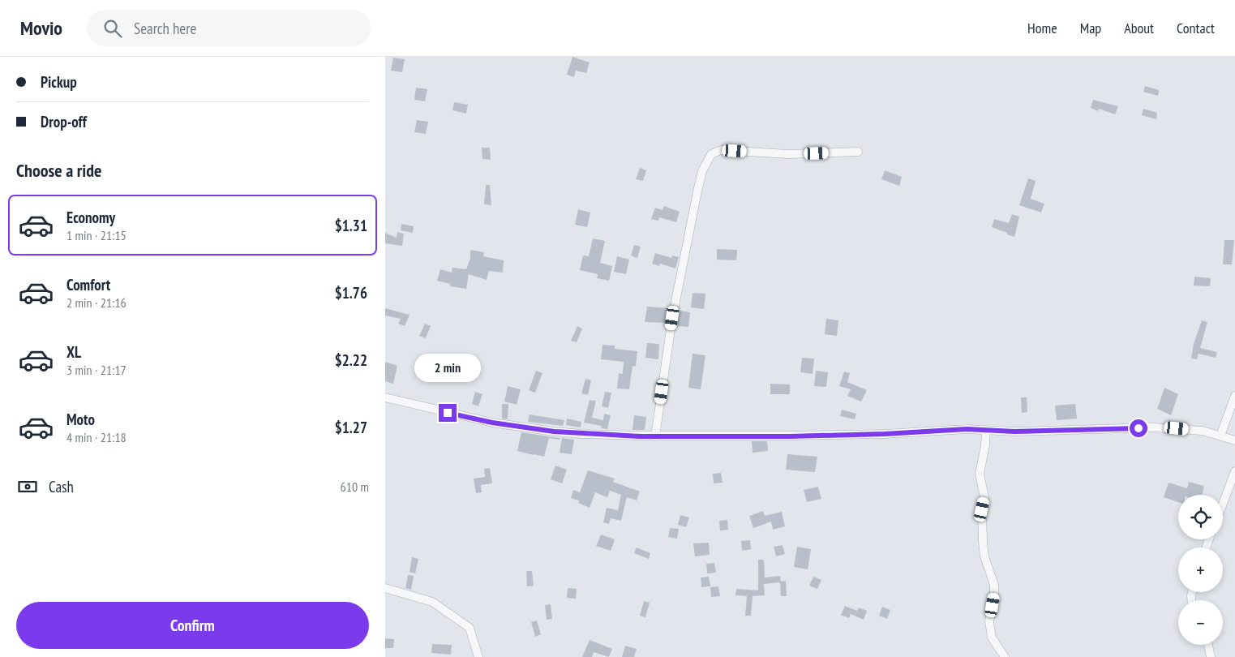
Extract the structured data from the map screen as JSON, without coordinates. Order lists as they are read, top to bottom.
{
  "page": {
    "header": "Movio",
    "search": "Search here",
    "nav": [
      "Home",
      "Map",
      "About",
      "Contact"
    ],
    "banner": ["Pickup", "Drop-off"],
    "heading": "Choose a ride",
    "list": [
      {
        "name": "Economy",
        "note": "1 min · 21:15",
        "value": "$1.31"
      },
      {
        "name": "Comfort",
        "note": "2 min · 21:16",
        "value": "$1.76"
      },
      {
        "name": "XL",
        "note": "3 min · 21:17",
        "value": "$2.22"
      },
      {
        "name": "Moto",
        "note": "4 min · 21:18",
        "value": "$1.27"
      }
    ],
    "bubble": "2 min",
    "pay": ["Cash", "610 m"],
    "map_buttons": ["+", "−"],
    "buttons": "Confirm"
  }
}
